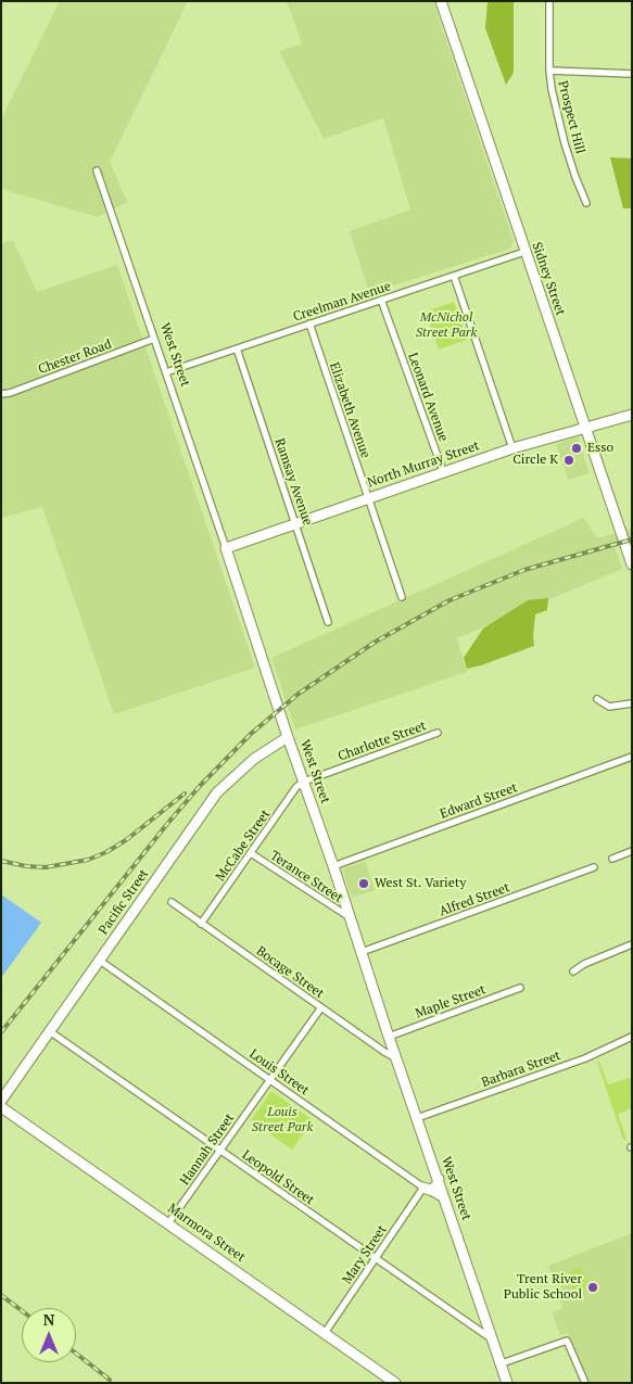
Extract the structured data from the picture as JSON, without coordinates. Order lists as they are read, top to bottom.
{
  "streets": {
    "street": [
      "Prospect Hill",
      "Sidney Street",
      "Creelman Avenue",
      "West Street",
      "Chester Road",
      "Leonard Avenue",
      "Elizabeth Avenue",
      "North Murray Street",
      "Ramsay Avenue",
      "Charlotte Street",
      "Edward Street",
      "McCabe Street",
      "Terance Street",
      "Alfred Street",
      "Pacific Street",
      "Bocage Street",
      "Maple Street",
      "Barbara Street",
      "Louis Street",
      "Hannah Street",
      "Leopold Street",
      "Marmora Street",
      "Mary Street"
    ]
  },
  "crossings": [
    ["Sidney Street", "Creelman Avenue"],
    ["Sidney Street", "North Murray Street"],
    ["Creelman Avenue", "West Street"],
    ["Creelman Avenue", "Leonard Avenue"],
    ["Creelman Avenue", "Elizabeth Avenue"],
    ["Creelman Avenue", "Ramsay Avenue"],
    ["West Street", "Chester Road"],
    ["West Street", "North Murray Street"],
    ["West Street", "Charlotte Street"],
    ["West Street", "Edward Street"],
    ["West Street", "McCabe Street"],
    ["West Street", "Terance Street"],
    ["West Street", "Alfred Street"],
    ["West Street", "Pacific Street"],
    ["West Street", "Bocage Street"],
    ["West Street", "Maple Street"],
    ["West Street", "Barbara Street"],
    ["West Street", "Louis Street"],
    ["West Street", "Leopold Street"],
    ["Leonard Avenue", "North Murray Street"],
    ["Elizabeth Avenue", "North Murray Street"],
    ["North Murray Street", "Ramsay Avenue"],
    ["Charlotte Street", "McCabe Street"],
    ["McCabe Street", "Terance Street"],
    ["McCabe Street", "Bocage Street"],
    ["Pacific Street", "Louis Street"],
    ["Pacific Street", "Leopold Street"],
    ["Bocage Street", "Hannah Street"],
    ["Louis Street", "Hannah Street"],
    ["Louis Street", "Mary Street"],
    ["Hannah Street", "Leopold Street"],
    ["Hannah Street", "Marmora Street"],
    ["Leopold Street", "Mary Street"],
    ["Marmora Street", "Mary Street"]
  ],
  "parks": ["McNichol Street Park", "Louis Street Park"],
  "places": [
    "Esso",
    "Circle K",
    "West St. Variety",
    "Trent River Public School"
  ],
  "north": "top"
}
